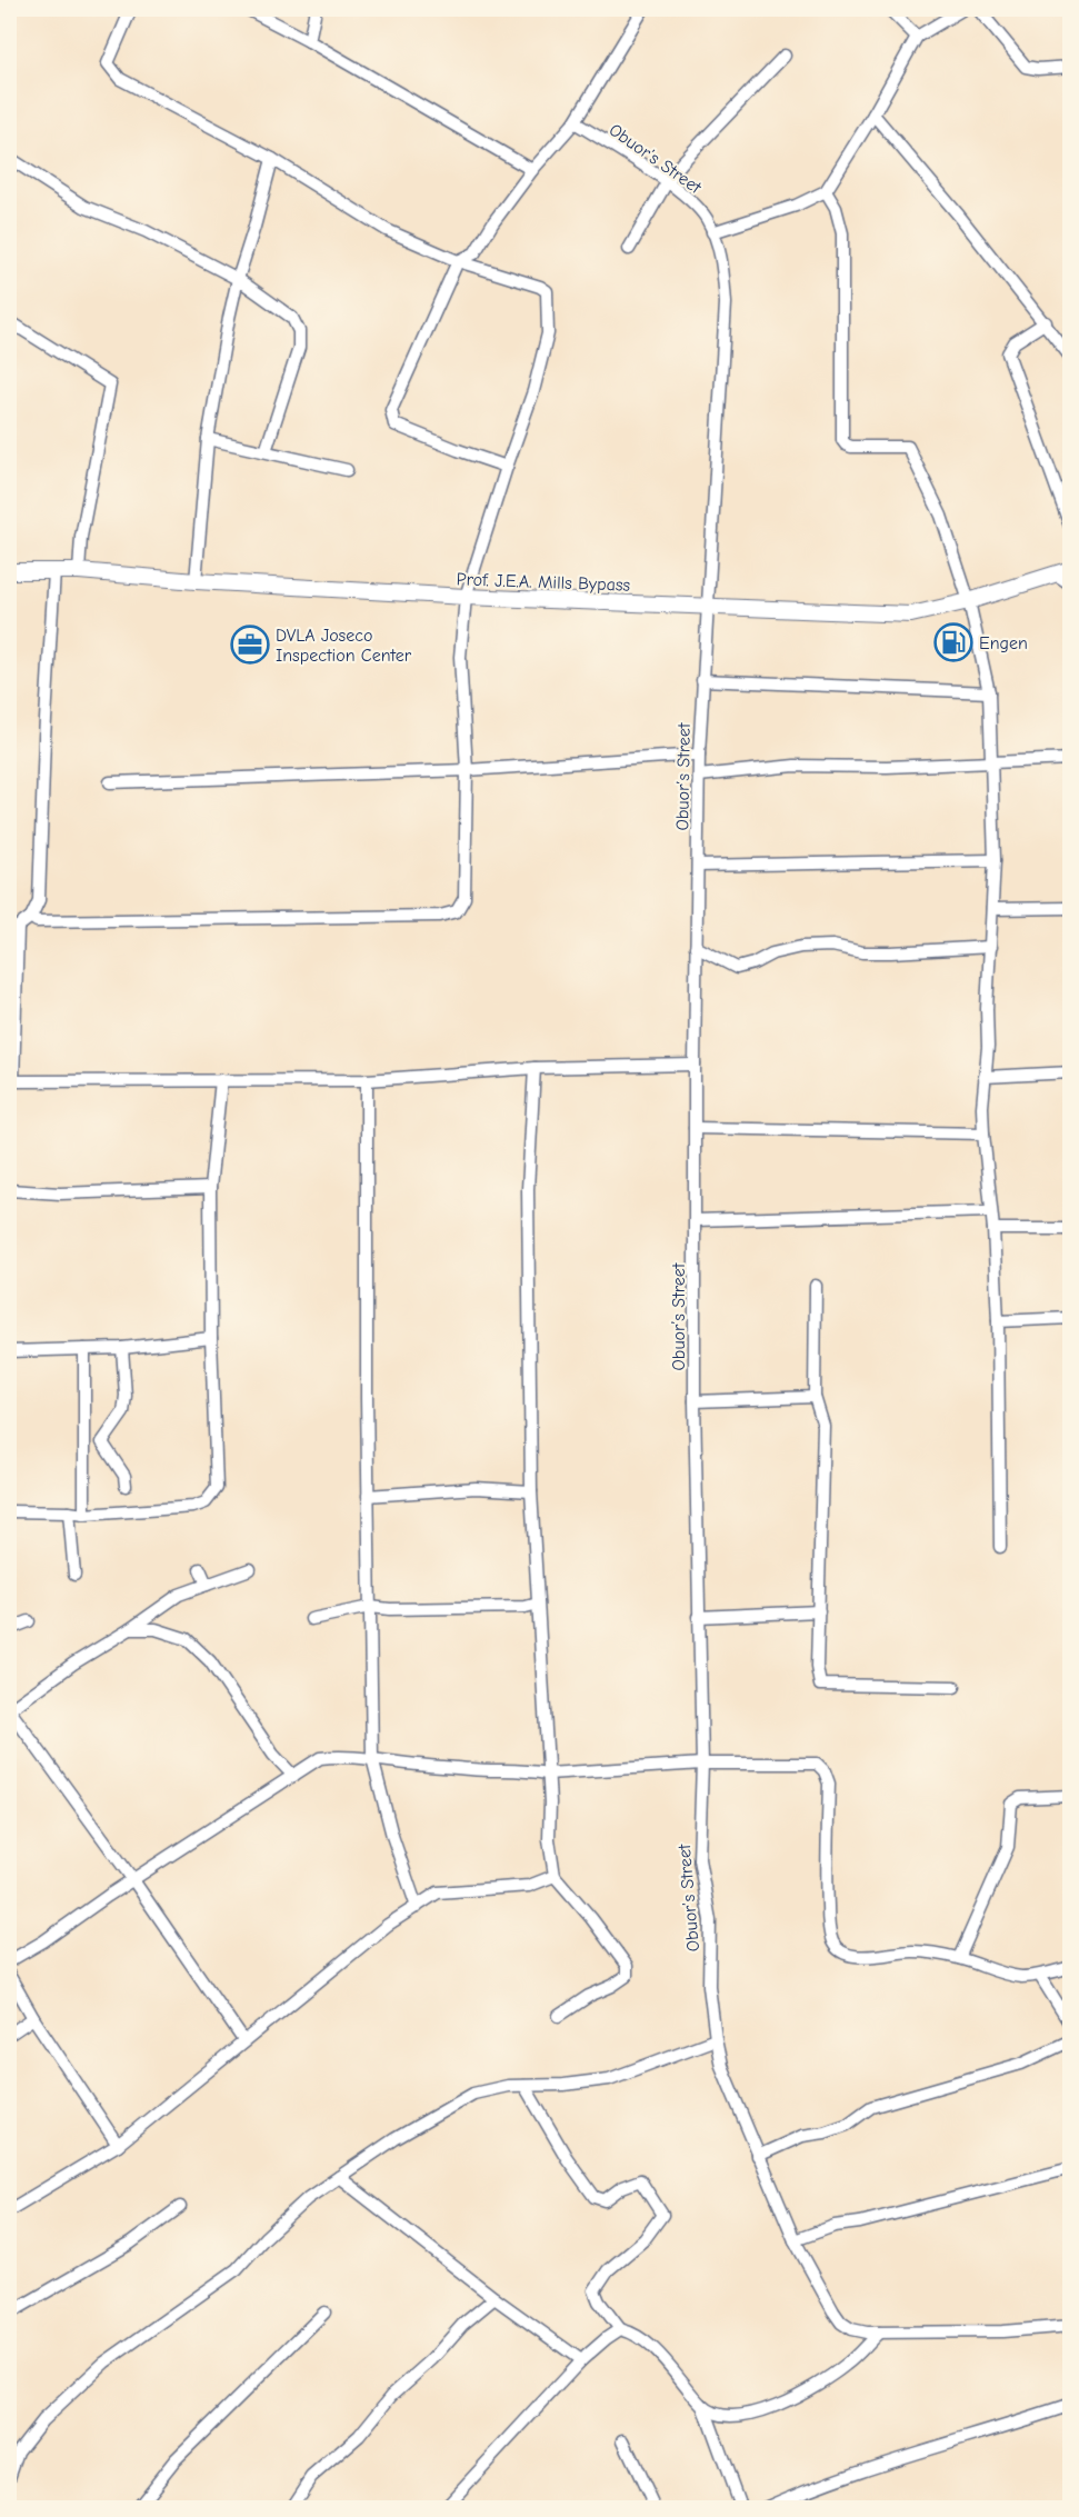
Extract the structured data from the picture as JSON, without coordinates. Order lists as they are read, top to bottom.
{
  "streets": {
    "street": ["Obuor’s Street", "Prof. J.E.A. Mills Bypass"]
  },
  "crossings": [
    ["Obuor’s Street", "Prof. J.E.A. Mills Bypass"]
  ],
  "places": {
    "fuel station": ["Engen"],
    "office": ["DVLA Joseco Inspection Center"]
  }
}
